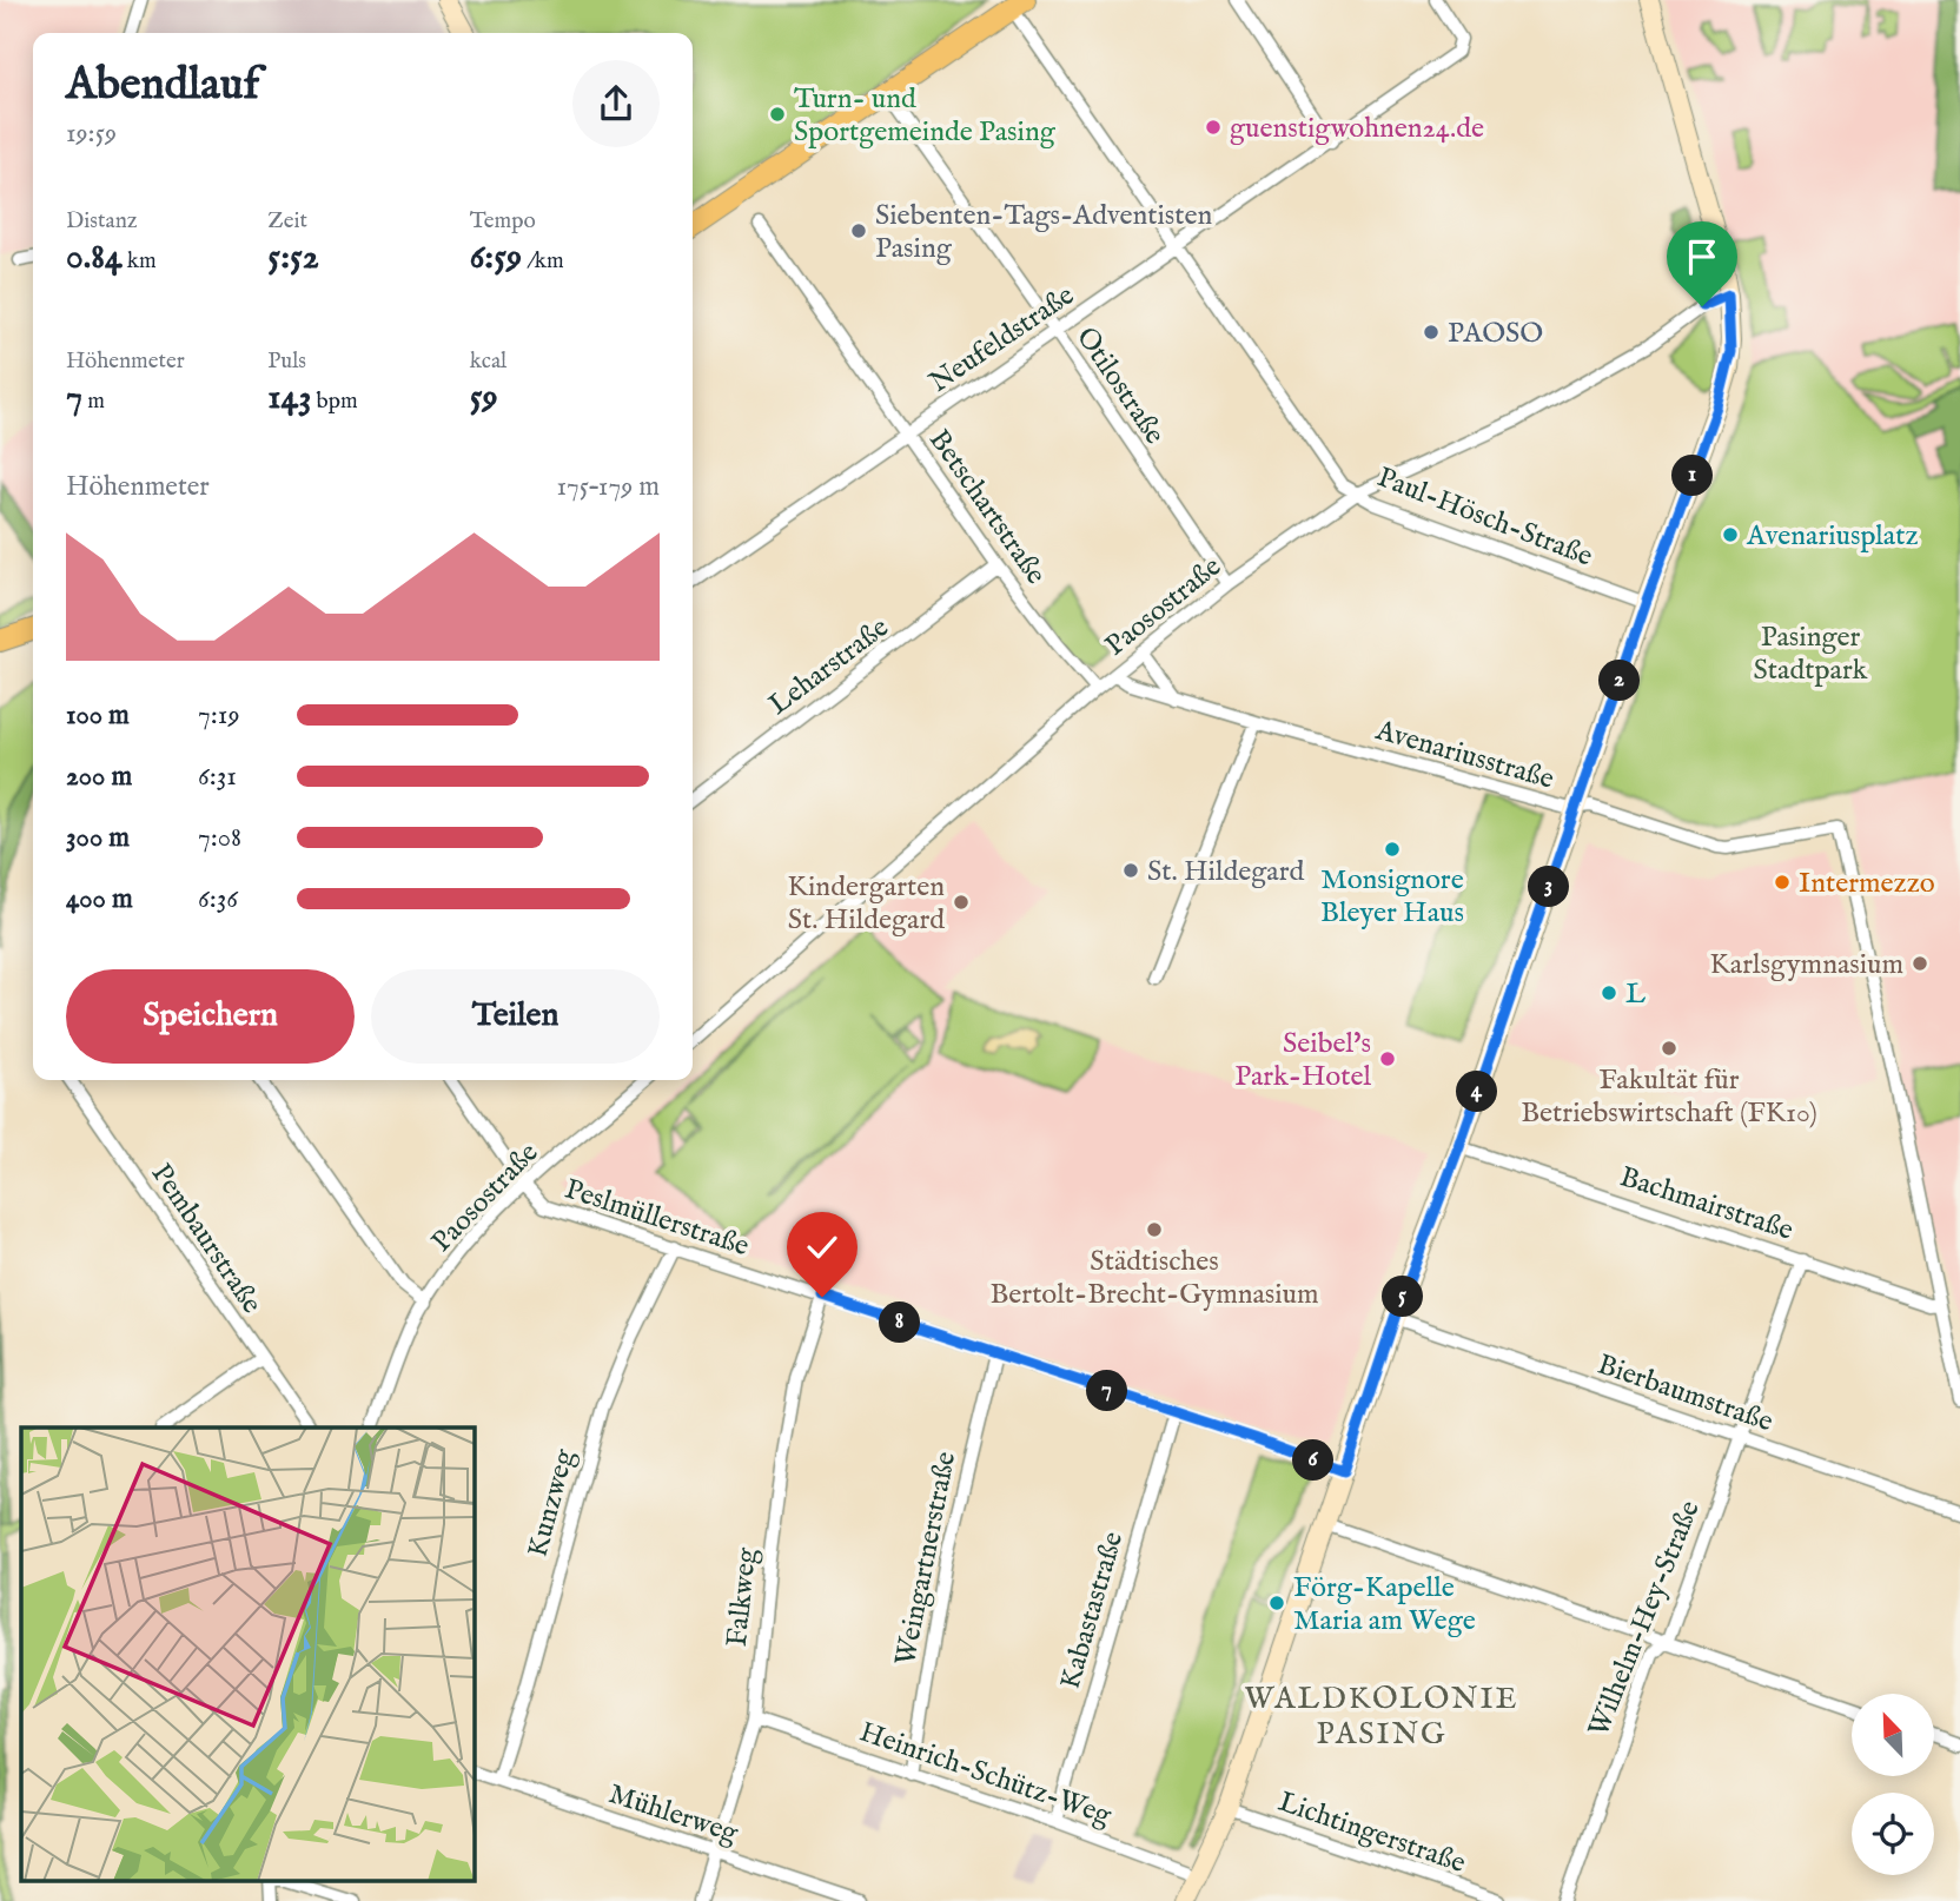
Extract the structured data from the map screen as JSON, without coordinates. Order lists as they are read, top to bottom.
{
  "streets": {
    "street": [
      "Neufeldstraße",
      "Otilostraße",
      "Betschartstraße",
      "Paul-Hösch-Straße",
      "Paosostraße",
      "Leharstraße",
      "Avenariusstraße",
      "Bachmairstraße",
      "Peslmüllerstraße",
      "Pembaurstraße",
      "Bierbaumstraße",
      "Kunzweg",
      "Weingartnerstraße",
      "Falkweg",
      "Kabastastraße",
      "Wilhelm-Hey-Straße",
      "Heinrich-Schütz-Weg",
      "Mühlerweg",
      "Lichtingerstraße"
    ]
  },
  "crossings": [
    ["Neufeldstraße", "Otilostraße"],
    ["Neufeldstraße", "Betschartstraße"],
    ["Neufeldstraße", "Paul-Hösch-Straße"],
    ["Otilostraße", "Paosostraße"],
    ["Betschartstraße", "Paosostraße"],
    ["Betschartstraße", "Leharstraße"],
    ["Paul-Hösch-Straße", "Paosostraße"],
    ["Paosostraße", "Avenariusstraße"],
    ["Paosostraße", "Peslmüllerstraße"],
    ["Avenariusstraße", "Bachmairstraße"],
    ["Bachmairstraße", "Wilhelm-Hey-Straße"],
    ["Peslmüllerstraße", "Kunzweg"],
    ["Peslmüllerstraße", "Weingartnerstraße"],
    ["Peslmüllerstraße", "Falkweg"],
    ["Peslmüllerstraße", "Kabastastraße"],
    ["Bierbaumstraße", "Wilhelm-Hey-Straße"],
    ["Kunzweg", "Mühlerweg"],
    ["Weingartnerstraße", "Heinrich-Schütz-Weg"],
    ["Falkweg", "Heinrich-Schütz-Weg"],
    ["Falkweg", "Mühlerweg"],
    ["Kabastastraße", "Heinrich-Schütz-Weg"]
  ],
  "districts": ["WALDKOLONIE PASING"],
  "parks": ["Pasinger Stadtpark"],
  "places": [
    "Turn- und Sportgemeinde Pasing",
    "guenstigwohnen24.de",
    "Siebenten-Tags-Adventisten Pasing",
    "PAOSO",
    "Avenariusplatz",
    "Monsignore Bleyer Haus",
    "St. Hildegard",
    "Intermezzo",
    "Kindergarten St. Hildegard",
    "Karlsgymnasium",
    "L",
    "Fakultät für Betriebswirtschaft (FK10)",
    "Seibel's Park-Hotel",
    "Städtisches Bertolt-Brecht-Gymnasium",
    "Förg-Kapelle Maria am Wege"
  ],
  "north": "top left",
  "page": {
    "heading": ["Abendlauf", "19:59"],
    "stats": [
      ["Distanz", "0.84 km"],
      ["Zeit", "5:52"],
      ["Tempo", "6:59 /km"],
      ["Höhenmeter", "7 m"],
      ["Puls", "143 bpm"],
      ["kcal", "59"]
    ],
    "chart": ["Höhenmeter", "175–179 m"],
    "pins": [
      "1",
      "2",
      "3",
      "4",
      "5",
      "8",
      "7",
      "6"
    ],
    "list": [
      {
        "name": "100 m",
        "note": "7:19"
      },
      {
        "name": "200 m",
        "note": "6:31"
      },
      {
        "name": "300 m",
        "note": "7:08"
      },
      {
        "name": "400 m",
        "note": "6:36"
      }
    ],
    "buttons": ["Speichern", "Teilen"]
  }
}
